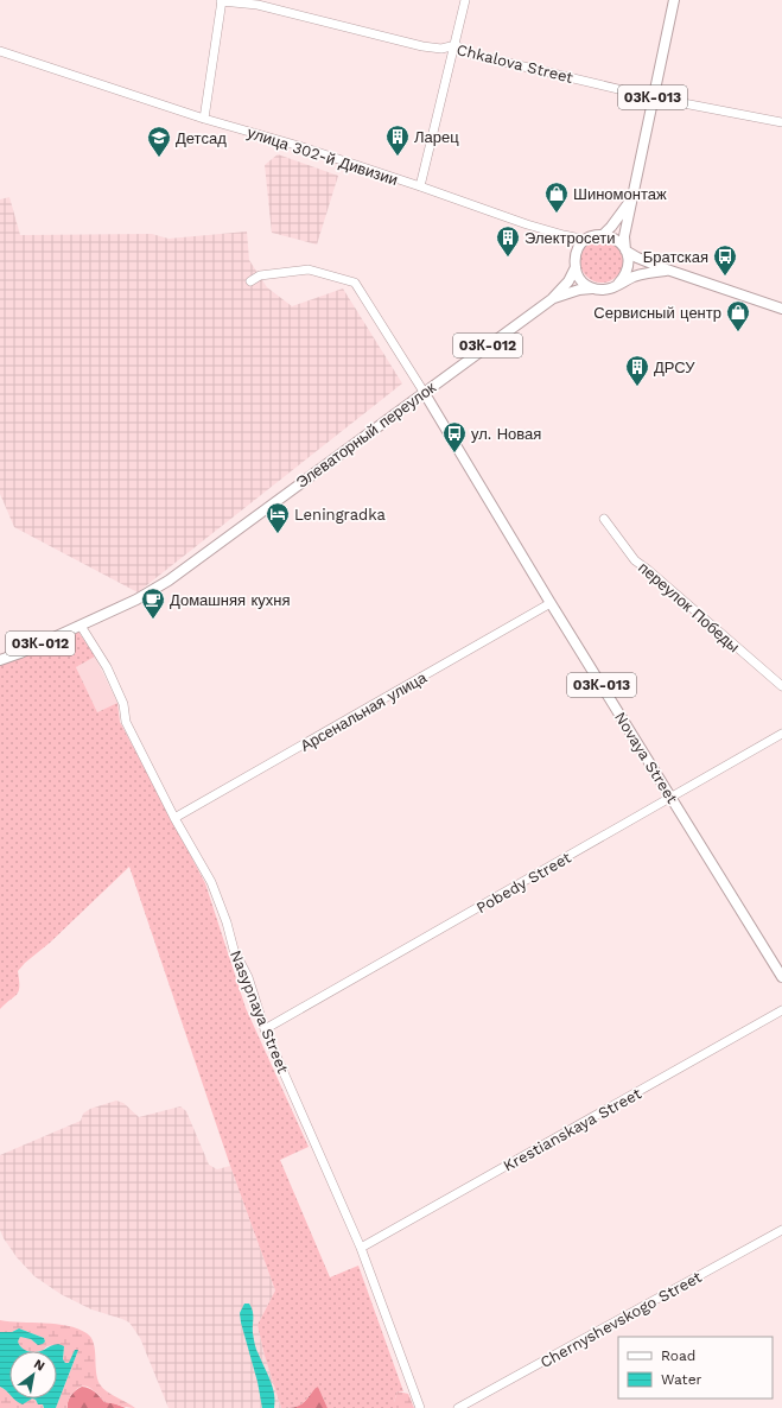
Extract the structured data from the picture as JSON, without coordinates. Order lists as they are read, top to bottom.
{
  "streets": {
    "main road": [
      "03К-013",
      "03К-012",
      "Элеваторный переулок",
      "Novaya Street"
    ],
    "street": [
      "Chkalova Street",
      "улица 302-й Дивизии",
      "переулок Победы",
      "Арсенальная улица",
      "Pobedy Street",
      "Nasypnaya Street",
      "Krestianskaya Street",
      "Chernyshevskogo Street"
    ]
  },
  "crossings": [
    ["Chkalova Street", "03К-013"],
    ["03К-013", "улица 302-й Дивизии"],
    ["03К-013", "Элеваторный переулок"],
    ["улица 302-й Дивизии", "Элеваторный переулок"],
    ["03К-012", "Элеваторный переулок"],
    ["03К-012", "Nasypnaya Street"],
    ["Элеваторный переулок", "Novaya Street"],
    ["Элеваторный переулок", "Nasypnaya Street"],
    ["Арсенальная улица", "Novaya Street"],
    ["Арсенальная улица", "Nasypnaya Street"],
    ["Novaya Street", "Pobedy Street"],
    ["Pobedy Street", "Nasypnaya Street"],
    ["Nasypnaya Street", "Krestianskaya Street"]
  ],
  "places": {
    "building": ["Ларец", "Электросети", "ДРСУ"],
    "school or university": ["Детсад"],
    "shop": ["Шиномонтаж", "Сервисный центр"],
    "bus stop": ["Братская", "ул. Новая"],
    "hotel": ["Leningradka"],
    "cafe": ["Домашняя кухня"]
  },
  "legend": ["Road", "Water"],
  "north": "top right"
}
